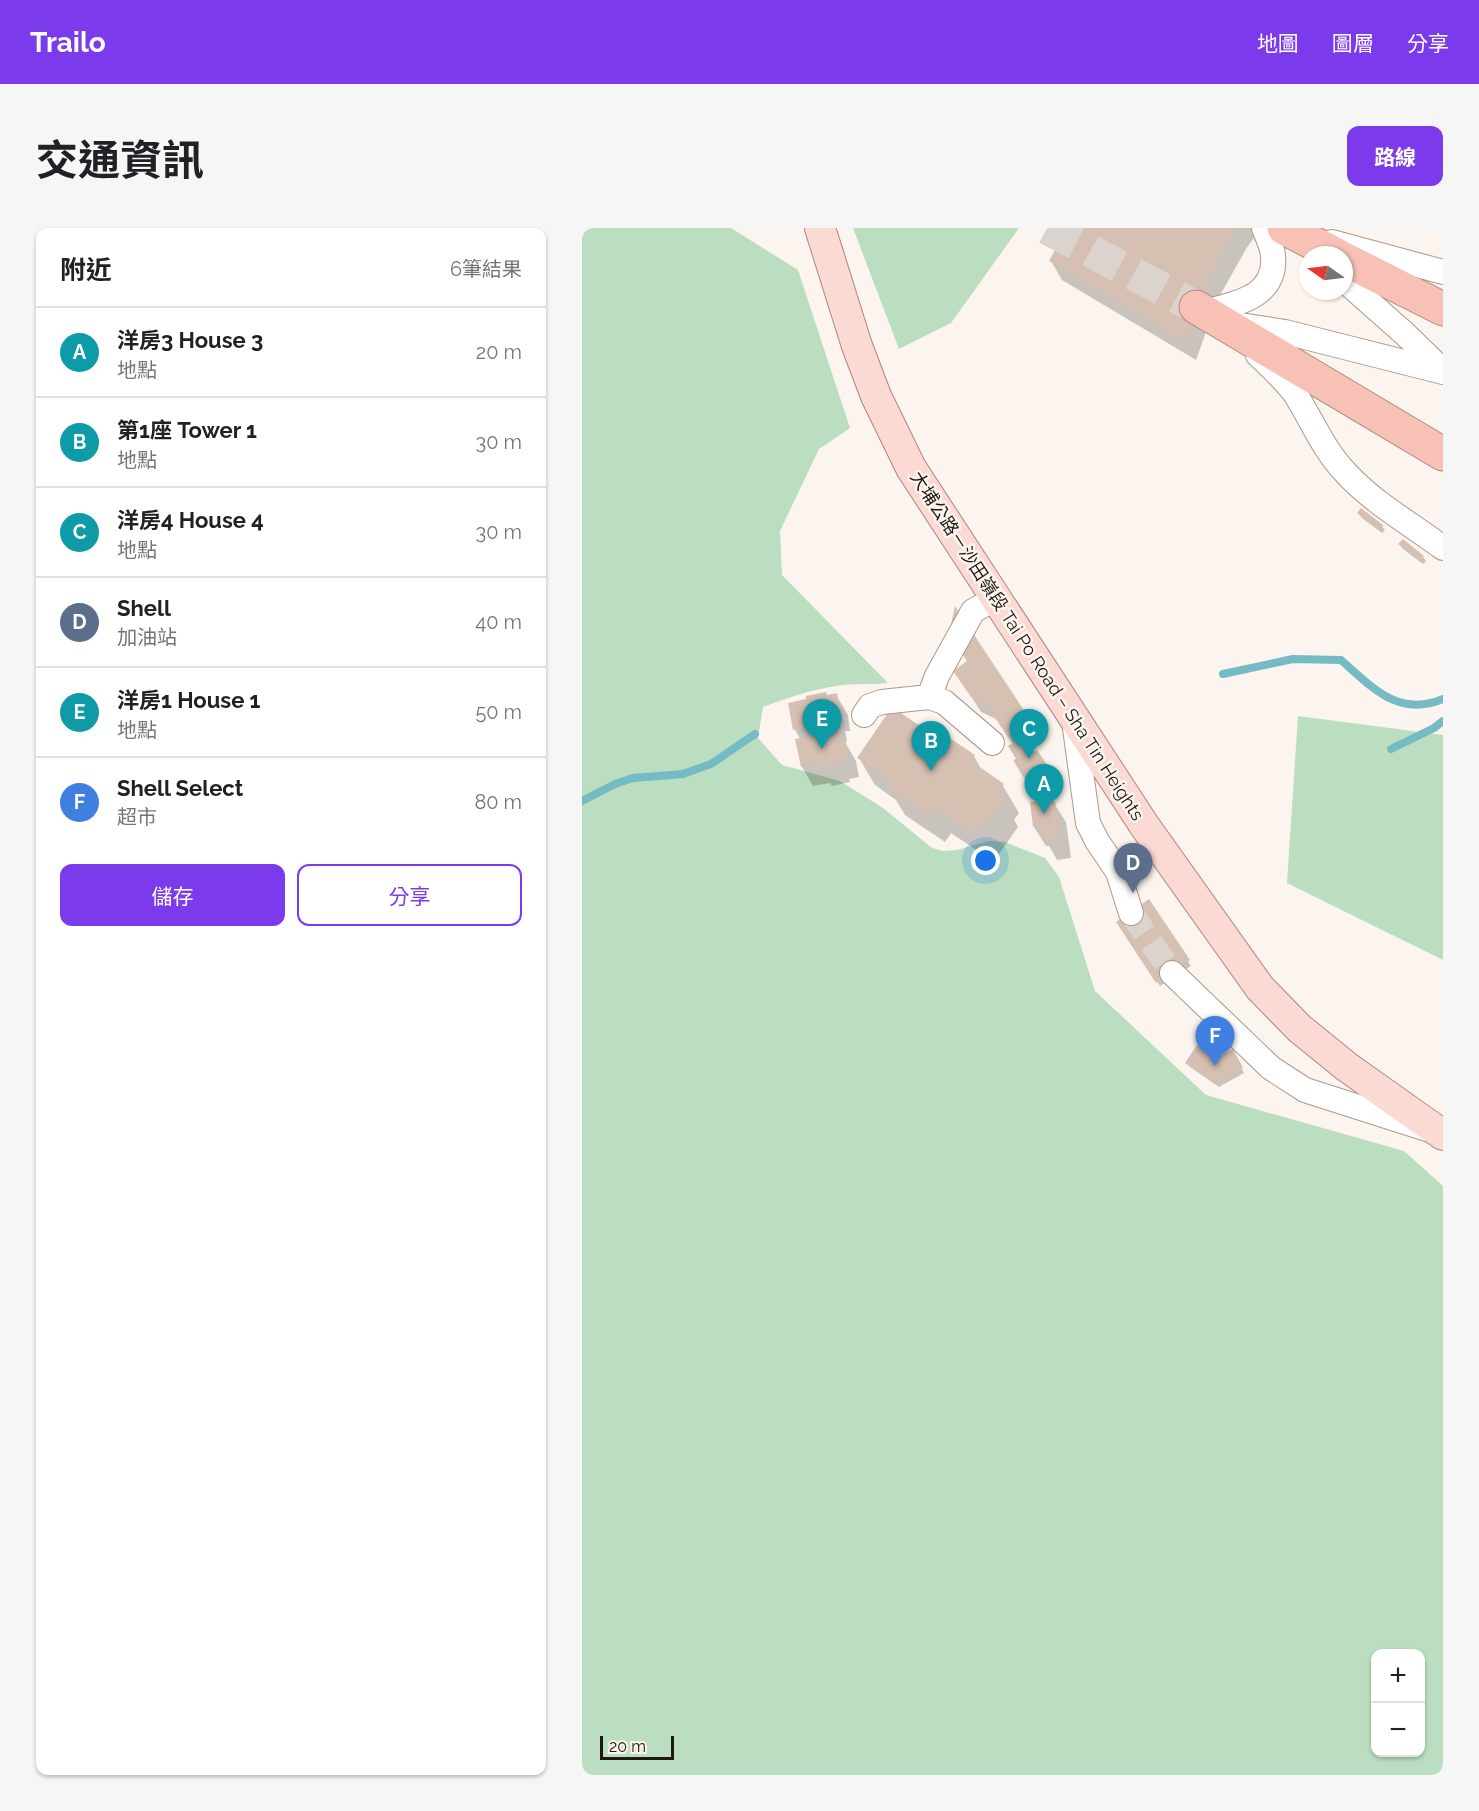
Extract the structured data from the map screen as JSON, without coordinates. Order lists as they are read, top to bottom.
{
  "streets": {
    "main road": ["大埔公路－沙田嶺段 Tai Po Road – Sha Tin Heights"]
  },
  "scale_bar": "20 m",
  "north": "left",
  "page": {
    "header": "Trailo",
    "nav": ["地圖", "圖層", "分享"],
    "title": "交通資訊",
    "buttons": [
      "路線",
      ["儲存", "分享"]
    ],
    "heading": ["附近", "6筆結果"],
    "list": [
      {
        "mark": "A",
        "name": "洋房3 House 3",
        "note": "地點",
        "value": "20 m"
      },
      {
        "mark": "B",
        "name": "第1座 Tower 1",
        "note": "地點",
        "value": "30 m"
      },
      {
        "mark": "C",
        "name": "洋房4 House 4",
        "note": "地點",
        "value": "30 m"
      },
      {
        "mark": "D",
        "name": "Shell",
        "note": "加油站",
        "value": "40 m"
      },
      {
        "mark": "E",
        "name": "洋房1 House 1",
        "note": "地點",
        "value": "50 m"
      },
      {
        "mark": "F",
        "name": "Shell Select",
        "note": "超市",
        "value": "80 m"
      }
    ],
    "pins": [
      "E",
      "C",
      "B",
      "A",
      "D",
      "F"
    ],
    "map_buttons": ["+", "−"],
    "scale": "20 m"
  }
}
